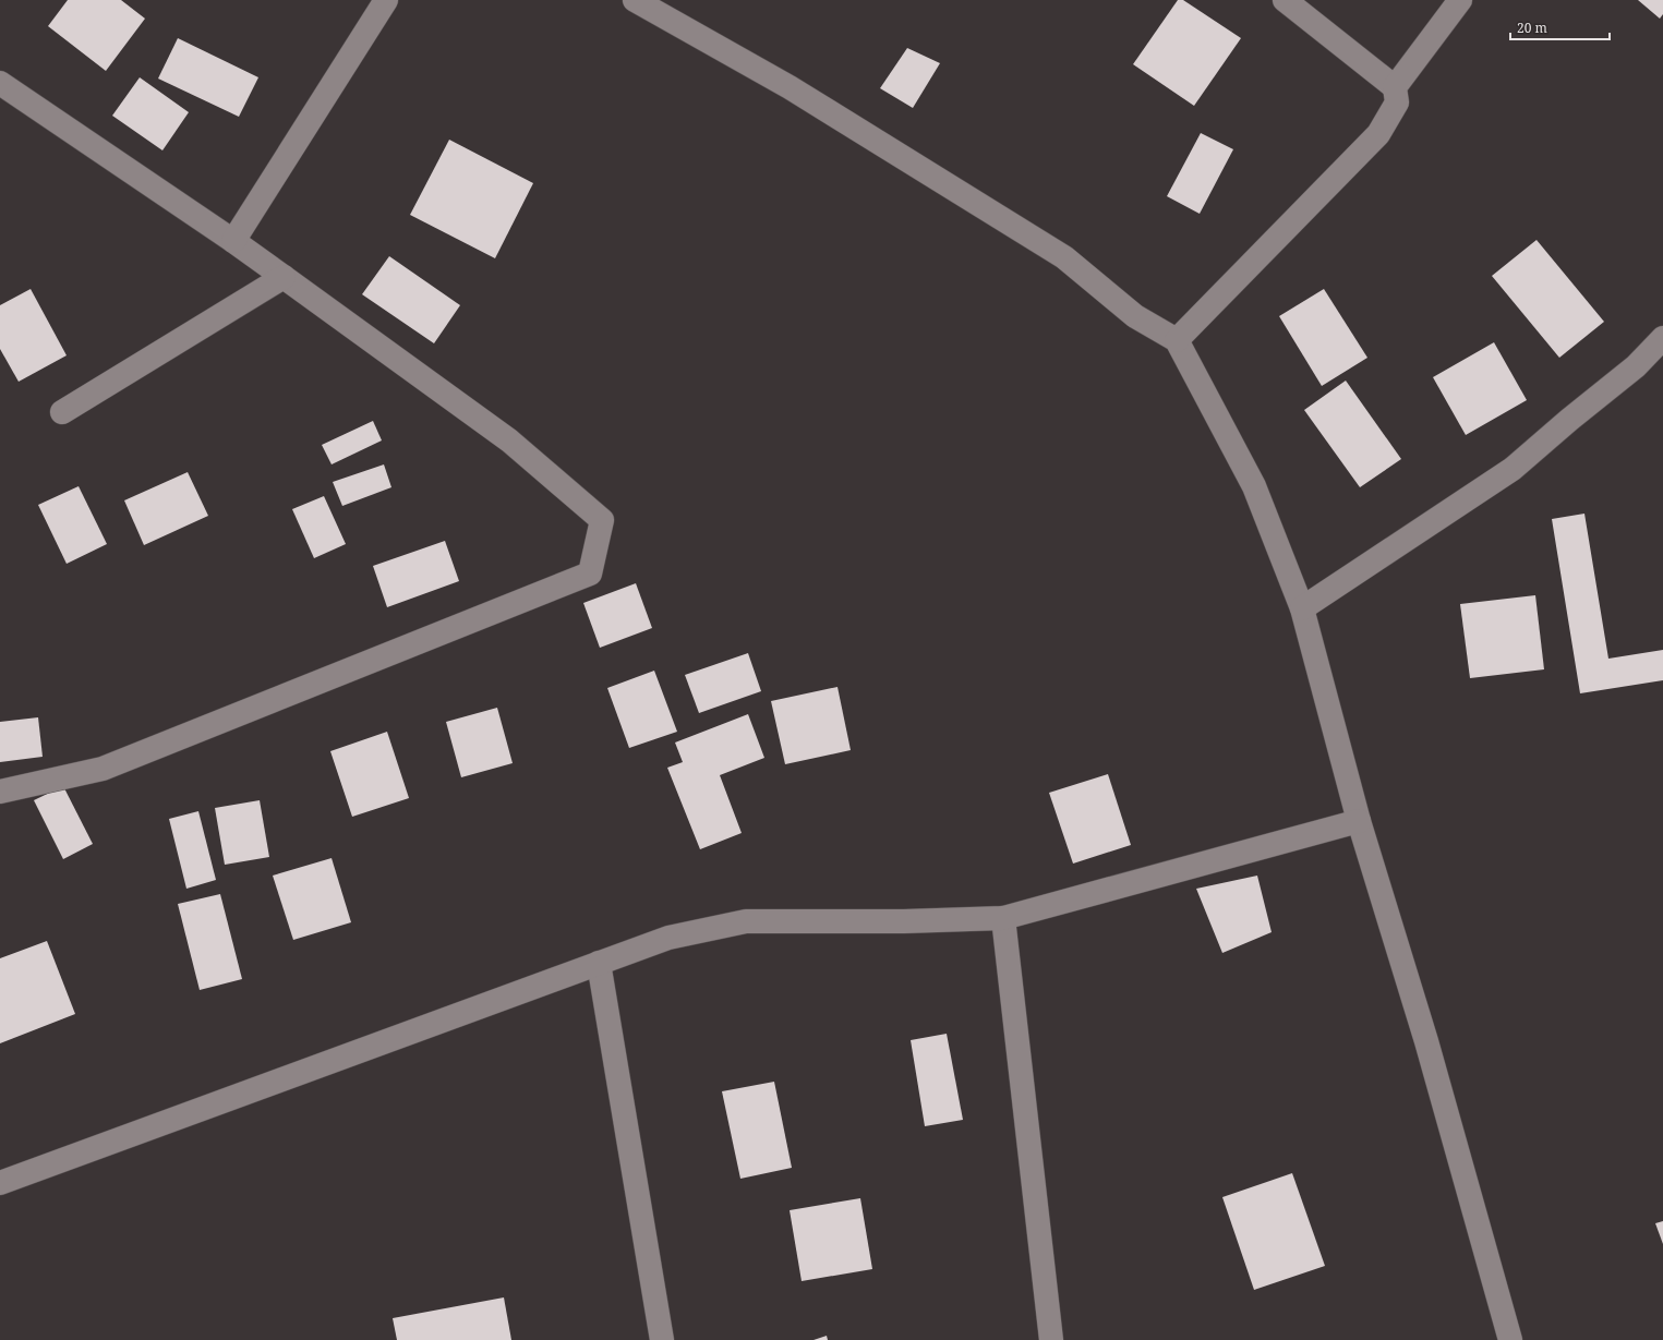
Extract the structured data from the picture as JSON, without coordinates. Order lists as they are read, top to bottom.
{
  "scale_bar": "20 m"
}
